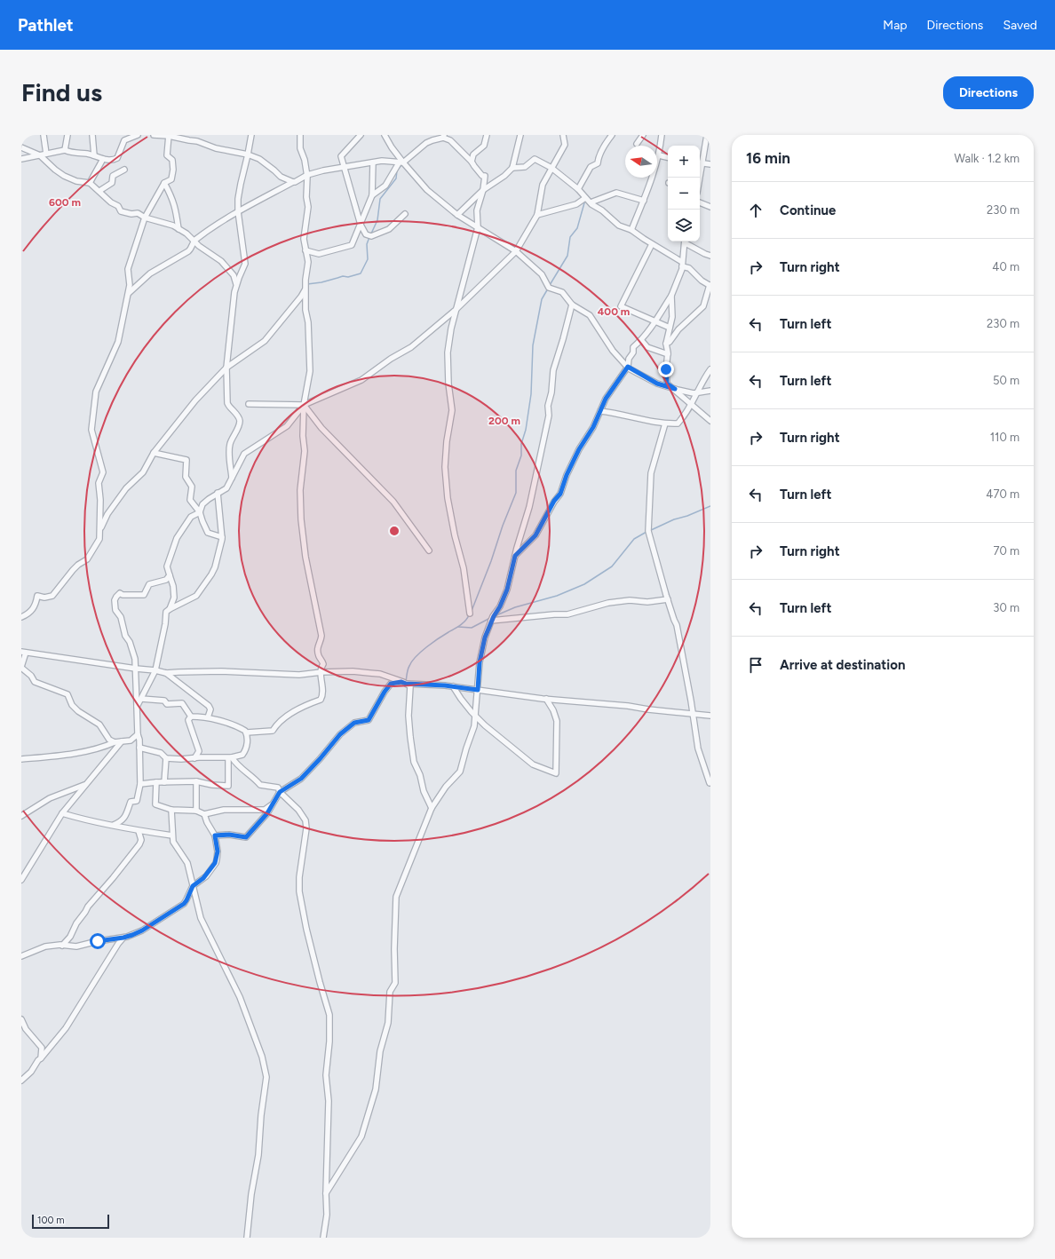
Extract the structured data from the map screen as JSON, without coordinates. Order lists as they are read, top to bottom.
{
  "scale_bar": "100 m",
  "north": "left",
  "page": {
    "header": "Pathlet",
    "nav": ["Map", "Directions", "Saved"],
    "buttons": "Directions",
    "title": "Find us",
    "heading": ["16 min", "Walk · 1.2 km"],
    "map_buttons": ["+", "−"],
    "list": [
      ["Continue", "230 m"],
      ["Turn right", "40 m"],
      ["Turn left", "230 m"],
      ["Turn left", "50 m"],
      ["Turn right", "110 m"],
      ["Turn left", "470 m"],
      ["Turn right", "70 m"],
      ["Turn left", "30 m"],
      "Arrive at destination"
    ],
    "scale": "100 m"
  },
  "rings": ["600 m", "400 m", "200 m"]
}
